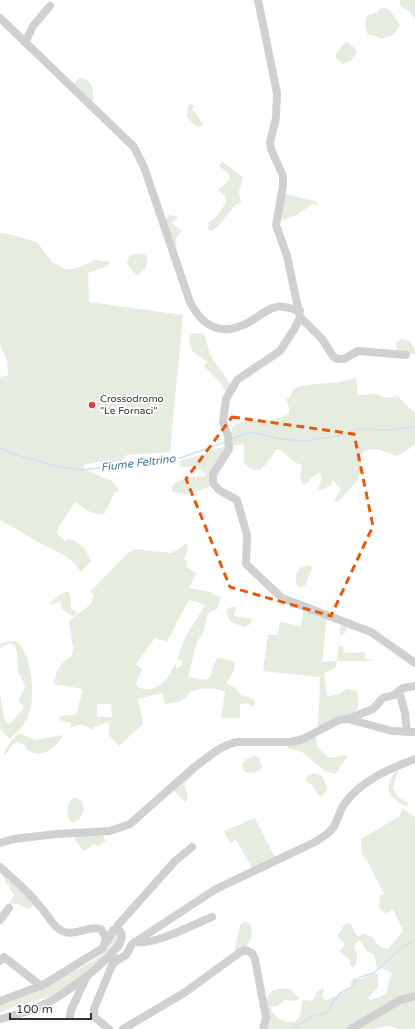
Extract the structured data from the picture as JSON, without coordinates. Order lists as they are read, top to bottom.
{
  "water": ["Fiume Feltrino"],
  "places": ["Crossodromo \"Le Fornaci\""],
  "scale_bar": "100 m"
}
